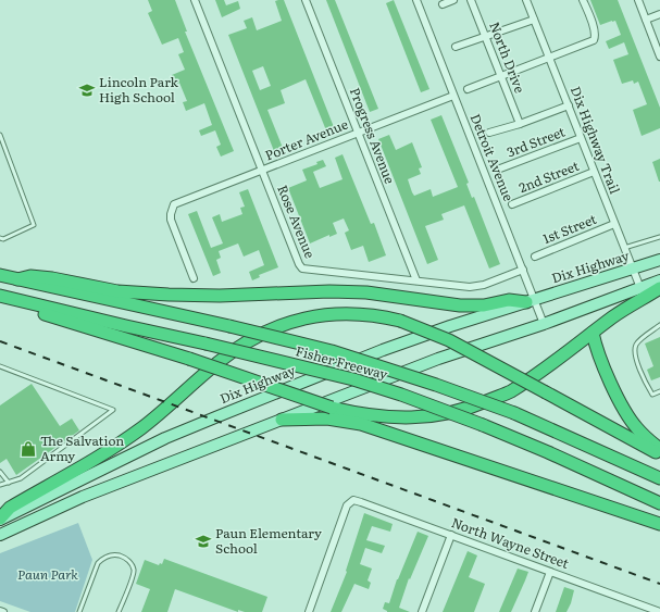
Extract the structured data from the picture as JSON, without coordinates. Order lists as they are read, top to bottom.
{
  "streets": {
    "highway": ["Fisher Freeway"],
    "main road": ["Dix Highway"],
    "street": [
      "North Drive",
      "Progress Avenue",
      "Porter Avenue",
      "Dix Highway Trail",
      "3rd Street",
      "Detroit Avenue",
      "2nd Street",
      "Rose Avenue",
      "1st Street",
      "North Wayne Street"
    ]
  },
  "crossings": [
    ["Progress Avenue", "Porter Avenue"],
    ["Progress Avenue", "Rose Avenue"],
    ["Porter Avenue", "Detroit Avenue"],
    ["Porter Avenue", "Rose Avenue"],
    ["Dix Highway Trail", "3rd Street"],
    ["Dix Highway Trail", "2nd Street"],
    ["Dix Highway Trail", "1st Street"],
    ["Dix Highway Trail", "Dix Highway"],
    ["Detroit Avenue", "Rose Avenue"],
    ["Detroit Avenue", "Dix Highway"]
  ],
  "parks": ["Paun Park"],
  "places": {
    "school or university": ["Lincoln Park High School", "Paun Elementary School"],
    "shop": ["The Salvation Army"]
  }
}
